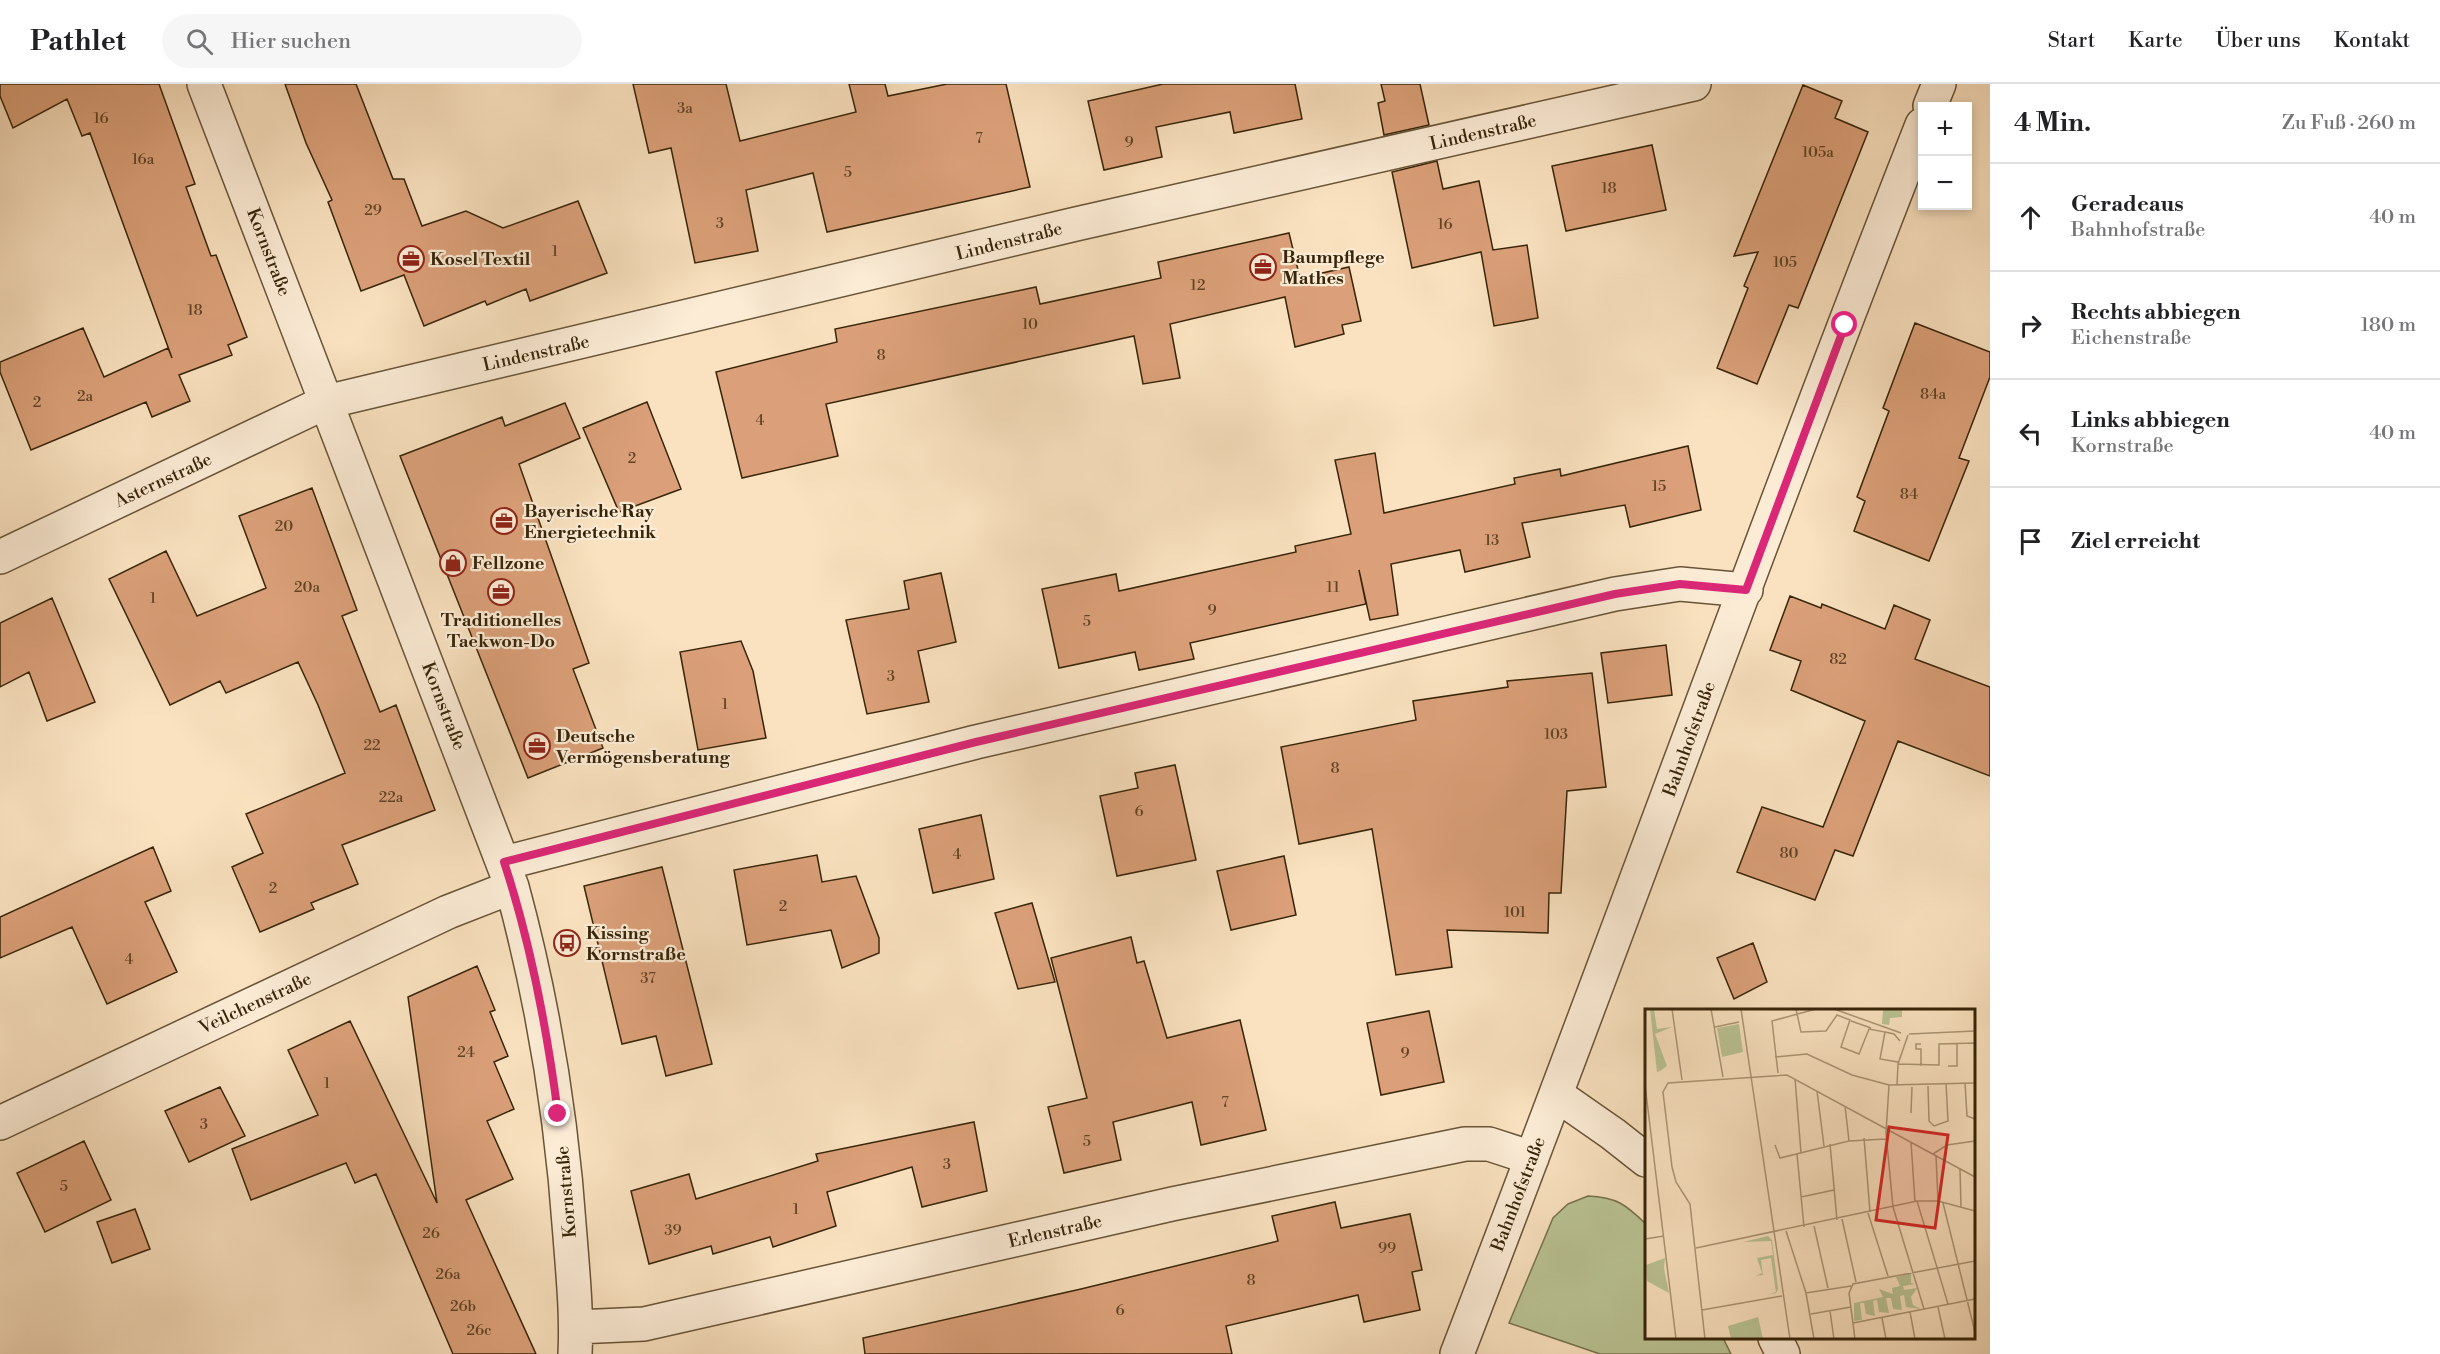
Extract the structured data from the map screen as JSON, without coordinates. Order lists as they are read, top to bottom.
{
  "streets": {
    "street": [
      "Lindenstraße",
      "Kornstraße",
      "Asternstraße",
      "Bahnhofstraße",
      "Veilchenstraße",
      "Erlenstraße"
    ]
  },
  "crossings": [
    ["Lindenstraße", "Kornstraße"],
    ["Lindenstraße", "Asternstraße"],
    ["Kornstraße", "Asternstraße"],
    ["Kornstraße", "Veilchenstraße"],
    ["Kornstraße", "Erlenstraße"],
    ["Bahnhofstraße", "Veilchenstraße"],
    ["Bahnhofstraße", "Erlenstraße"]
  ],
  "places": {
    "office": [
      "Kosel Textil",
      "Baumpflege Mathes",
      "Bayerische Ray Energietechnik",
      "Traditionelles Taekwon-Do",
      "Deutsche Vermögensberatung"
    ],
    "shop": ["Fellzone"],
    "bus stop": ["Kissing Kornstraße"]
  },
  "house_numbers": [
    "3a",
    "16",
    "7",
    "9",
    "105a",
    "16a",
    "5",
    "18",
    "29",
    "3",
    "16",
    "1",
    "105",
    "12",
    "18",
    "10",
    "8",
    "84a",
    "2a",
    "2",
    "4",
    "2",
    "15",
    "84",
    "20",
    "13",
    "20a",
    "11",
    "1",
    "9",
    "5",
    "82",
    "3",
    "1",
    "103",
    "22",
    "8",
    "22a",
    "6",
    "80",
    "4",
    "2",
    "2",
    "101",
    "4",
    "37",
    "24",
    "9",
    "1",
    "7",
    "3",
    "5",
    "3",
    "5",
    "1",
    "39",
    "26",
    "99",
    "26a",
    "8",
    "26b",
    "6",
    "26c"
  ],
  "page": {
    "header": "Pathlet",
    "search": "Hier suchen",
    "nav": [
      "Start",
      "Karte",
      "Über uns",
      "Kontakt"
    ],
    "heading": ["4 Min.", "Zu Fuß · 260 m"],
    "map_buttons": ["+", "−"],
    "list": [
      ["Geradeaus", "Bahnhofstraße", "40 m"],
      ["Rechts abbiegen", "Eichenstraße", "180 m"],
      ["Links abbiegen", "Kornstraße", "40 m"],
      "Ziel erreicht"
    ]
  }
}
